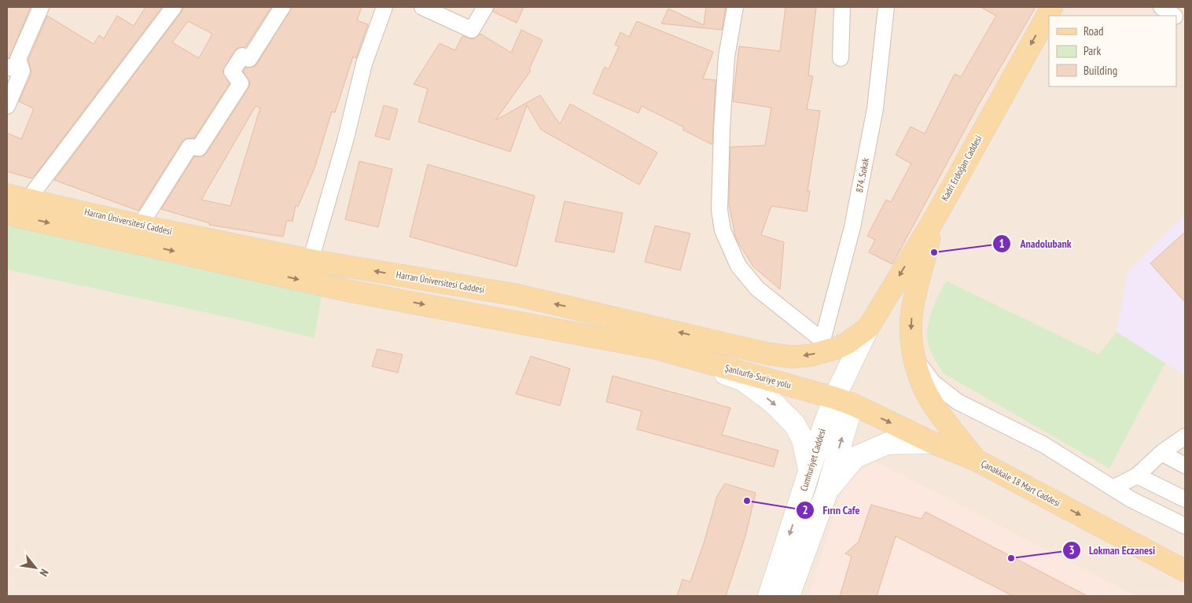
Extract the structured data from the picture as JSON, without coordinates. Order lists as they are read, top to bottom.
{
  "streets": {
    "main road": [
      "Kadri Erdoğan Caddesi",
      "Harran Üniversitesi Caddesi",
      "Şanlıurfa-Suriye yolu",
      "Cumhuriyet Caddesi",
      "Çanakkale 18 Mart Caddesi"
    ],
    "street": ["874. Sokak"]
  },
  "crossings": [
    ["Kadri Erdoğan Caddesi", "Harran Üniversitesi Caddesi"],
    ["Kadri Erdoğan Caddesi", "Cumhuriyet Caddesi"],
    ["Harran Üniversitesi Caddesi", "Şanlıurfa-Suriye yolu"],
    ["Harran Üniversitesi Caddesi", "Cumhuriyet Caddesi"],
    ["Şanlıurfa-Suriye yolu", "Cumhuriyet Caddesi"],
    ["Şanlıurfa-Suriye yolu", "Çanakkale 18 Mart Caddesi"],
    ["Cumhuriyet Caddesi", "Çanakkale 18 Mart Caddesi"]
  ],
  "one_way": ["Çanakkale 18 Mart Caddesi"],
  "places": ["Anadolubank", "Fırın Cafe", "Lokman Eczanesi"],
  "legend": ["Road", "Park", "Building"],
  "north": "bottom right"
}
